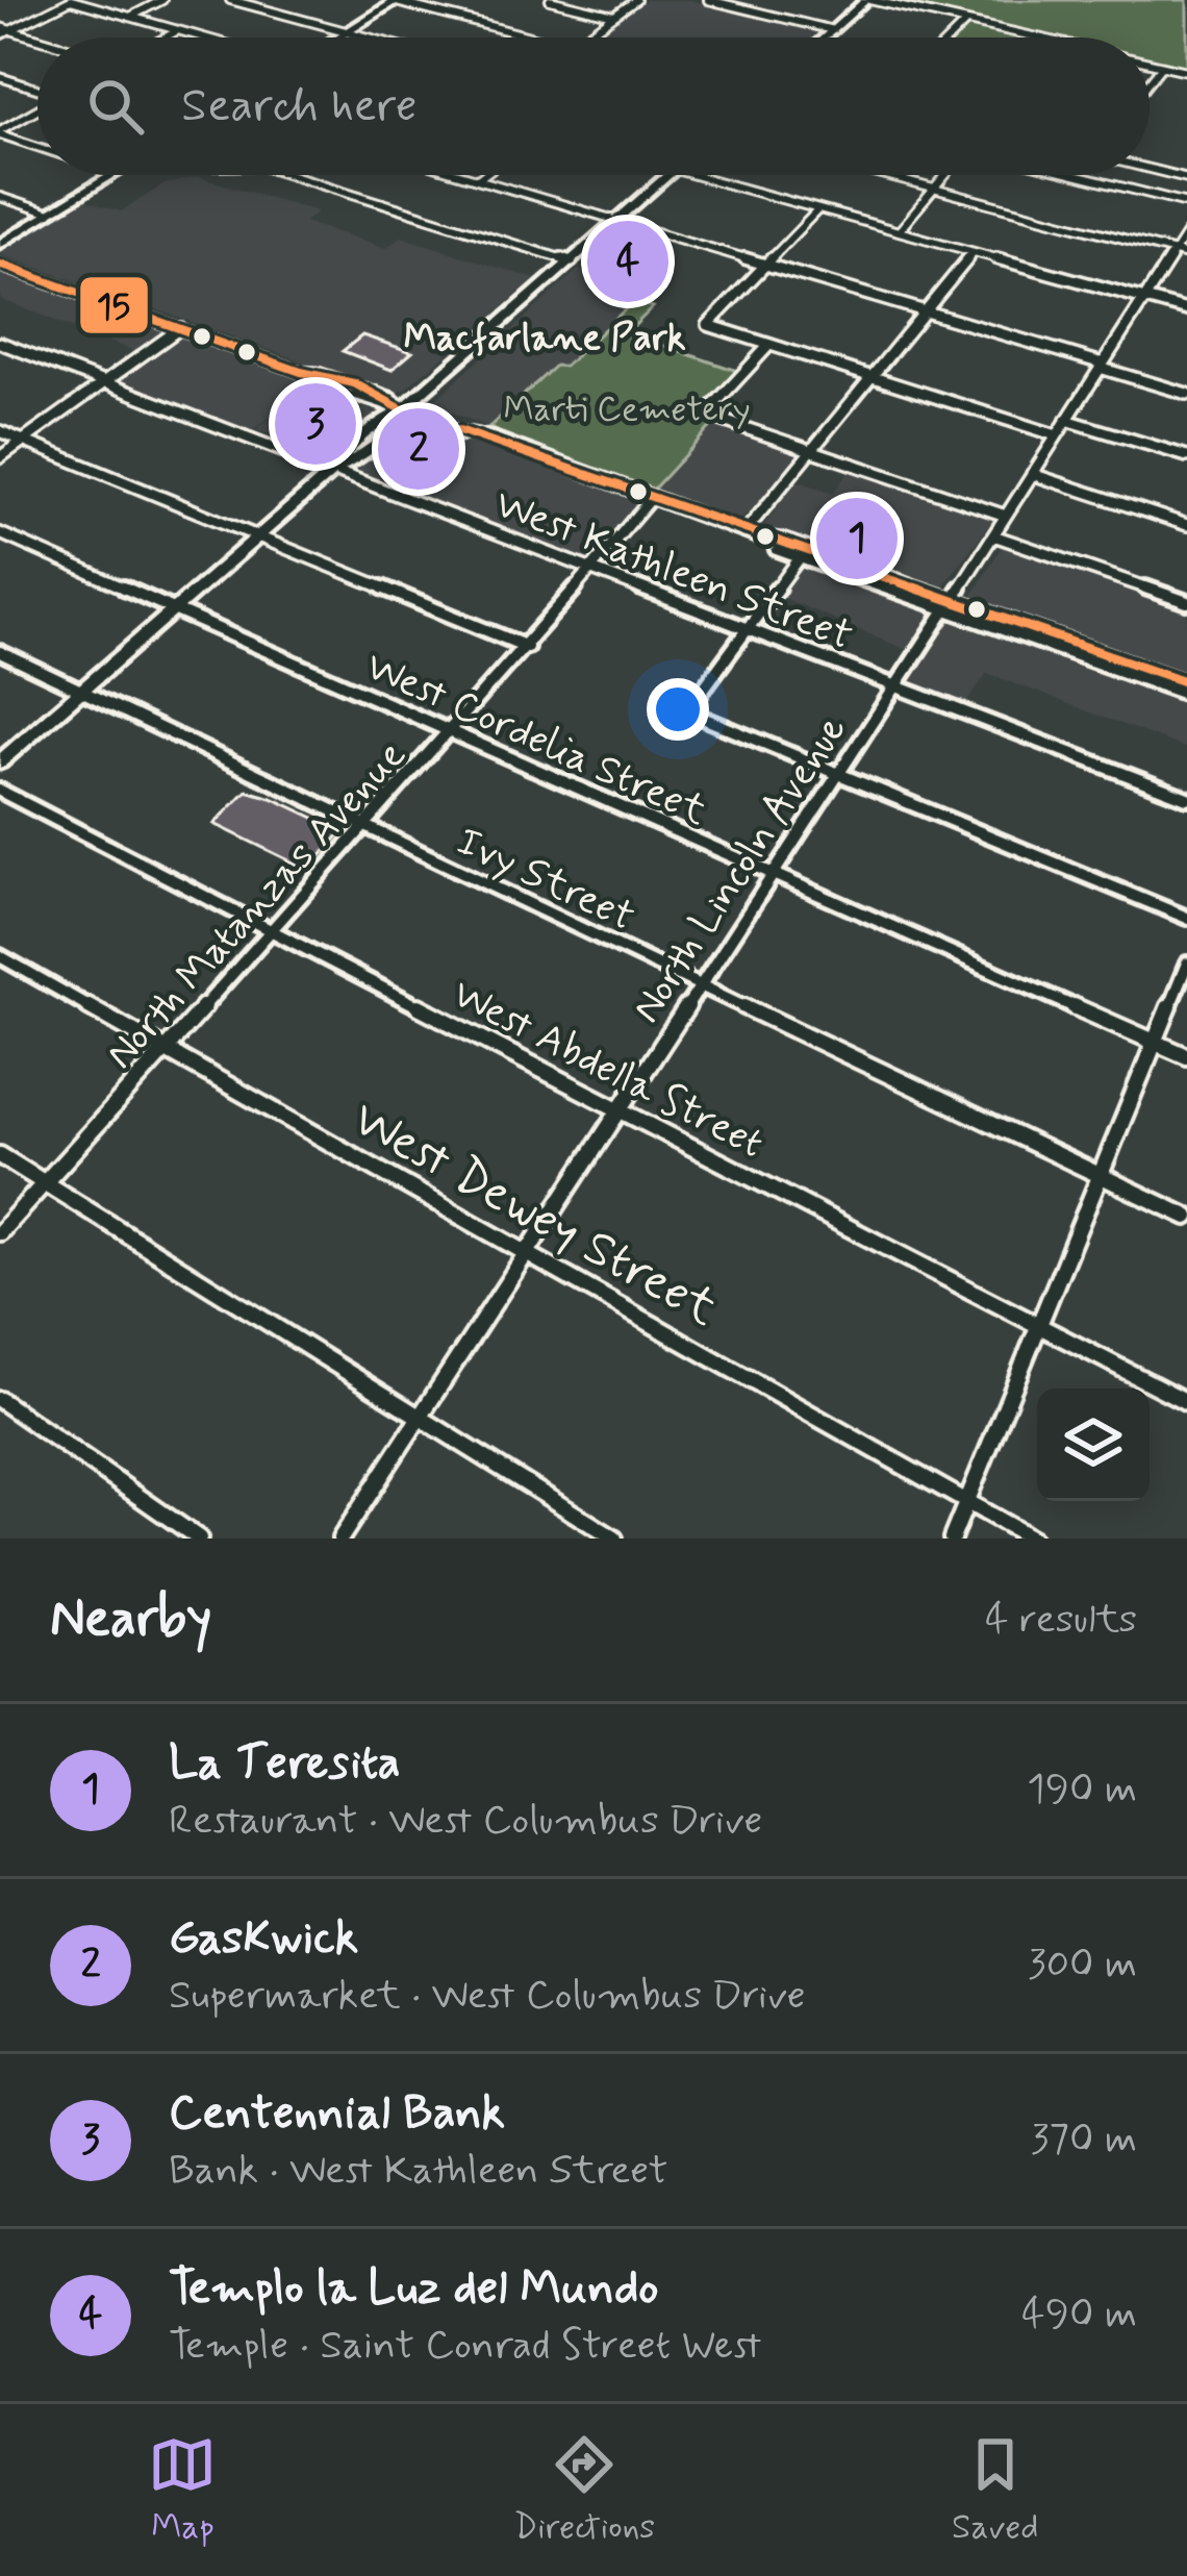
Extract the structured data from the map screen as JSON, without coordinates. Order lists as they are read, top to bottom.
{
  "streets": {
    "street": [
      "West Kathleen Street",
      "West Cordelia Street",
      "North Lincoln Avenue",
      "Ivy Street",
      "North Matanzas Avenue",
      "West Abdella Street",
      "West Dewey Street"
    ]
  },
  "crossings": [
    ["West Kathleen Street", "North Lincoln Avenue"],
    ["West Kathleen Street", "North Matanzas Avenue"],
    ["West Cordelia Street", "North Lincoln Avenue"],
    ["West Cordelia Street", "North Matanzas Avenue"],
    ["North Lincoln Avenue", "Ivy Street"],
    ["North Lincoln Avenue", "West Abdella Street"],
    ["North Lincoln Avenue", "West Dewey Street"],
    ["Ivy Street", "North Matanzas Avenue"],
    ["North Matanzas Avenue", "West Abdella Street"],
    ["North Matanzas Avenue", "West Dewey Street"]
  ],
  "districts": ["Macfarlane Park"],
  "parks": ["Marti Cemetery"],
  "lines": ["transit line 15"],
  "page": {
    "search": "Search here",
    "pins": [
      "4",
      "3",
      "2",
      "1"
    ],
    "heading": ["Nearby", "4 results"],
    "list": [
      {
        "mark": "1",
        "name": "La Teresita",
        "note": "Restaurant · West Columbus Drive",
        "value": "190 m"
      },
      {
        "mark": "2",
        "name": "GasKwick",
        "note": "Supermarket · West Columbus Drive",
        "value": "300 m"
      },
      {
        "mark": "3",
        "name": "Centennial Bank",
        "note": "Bank · West Kathleen Street",
        "value": "370 m"
      },
      {
        "mark": "4",
        "name": "Templo la Luz del Mundo",
        "note": "Temple · Saint Conrad Street West",
        "value": "490 m"
      }
    ],
    "nav": ["Map", "Directions", "Saved"]
  }
}
